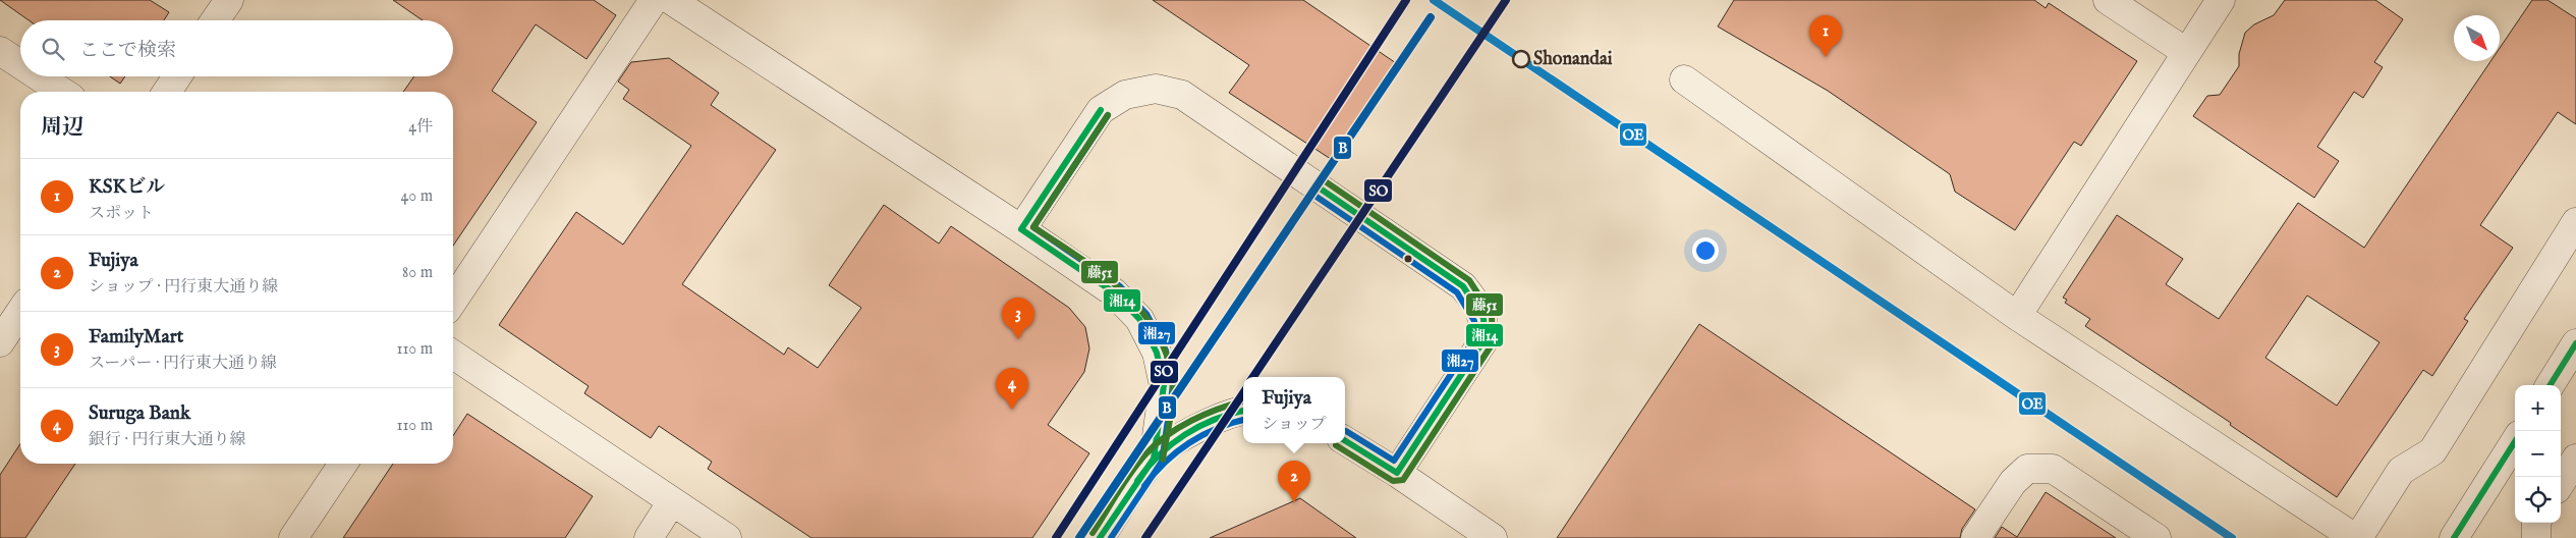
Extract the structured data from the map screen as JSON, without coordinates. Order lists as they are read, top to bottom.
{
  "places": ["Shonandai"],
  "lines": [
    "transit line OE",
    "transit line SO",
    "transit line B",
    "transit line 湘14",
    "transit line 湘27",
    "transit line 藤51"
  ],
  "north": "bottom right",
  "page": {
    "pins": [
      "1",
      "3",
      "4",
      "2"
    ],
    "search": "ここで検索",
    "heading": ["周辺", "4件"],
    "list": [
      {
        "mark": "1",
        "name": "KSKビル",
        "note": "スポット",
        "value": "40 m"
      },
      {
        "mark": "2",
        "name": "Fujiya",
        "note": "ショップ · 円行東大通り線",
        "value": "80 m"
      },
      {
        "mark": "3",
        "name": "FamilyMart",
        "note": "スーパー · 円行東大通り線",
        "value": "110 m"
      },
      {
        "mark": "4",
        "name": "Suruga Bank",
        "note": "銀行 · 円行東大通り線",
        "value": "110 m"
      }
    ],
    "popup": ["Fujiya", "ショップ"],
    "map_buttons": ["+", "−"]
  }
}
